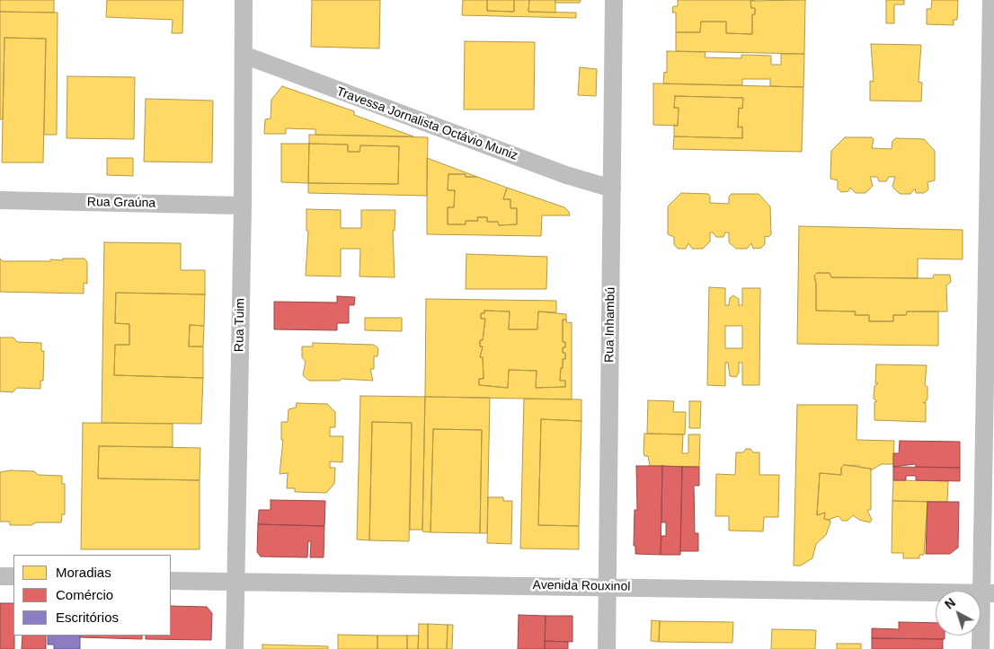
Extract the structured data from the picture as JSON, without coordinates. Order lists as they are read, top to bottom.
{
  "streets": {
    "street": [
      "Travessa Jornalista Octávio Muniz",
      "Rua Graúna",
      "Rua Tuim",
      "Rua Inhambú",
      "Avenida Rouxinol"
    ]
  },
  "crossings": [
    ["Travessa Jornalista Octávio Muniz", "Rua Tuim"],
    ["Travessa Jornalista Octávio Muniz", "Rua Inhambú"],
    ["Rua Graúna", "Rua Tuim"],
    ["Rua Tuim", "Avenida Rouxinol"],
    ["Rua Inhambú", "Avenida Rouxinol"]
  ],
  "legend": ["Moradias", "Comércio", "Escritórios"],
  "north": "top left"
}
